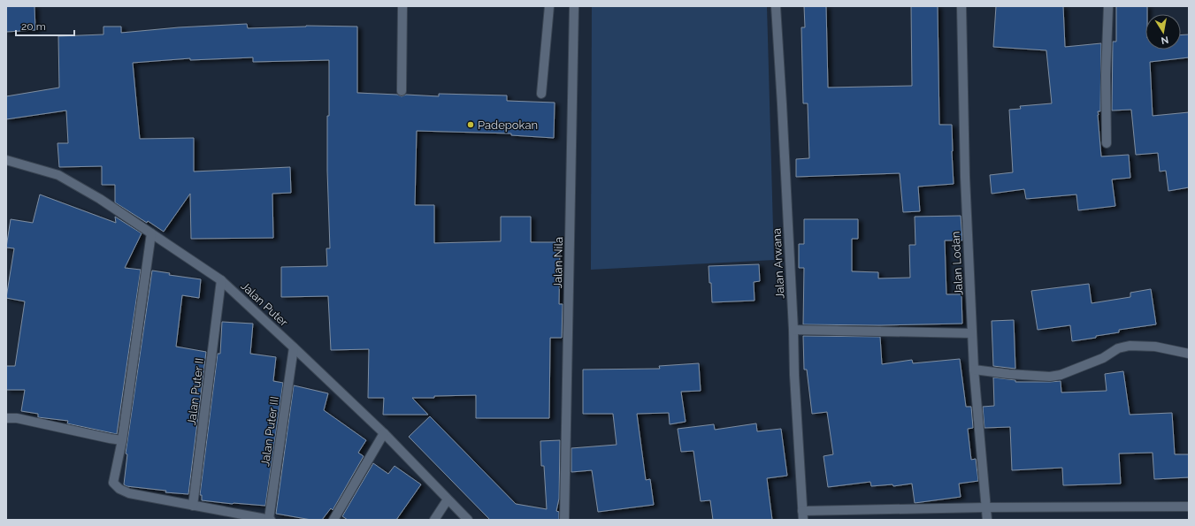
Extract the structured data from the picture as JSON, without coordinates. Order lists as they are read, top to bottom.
{
  "streets": {
    "street": [
      "Jalan Nila",
      "Jalan Arwana",
      "Jalan Lodan",
      "Jalan Puter",
      "Jalan Puter II",
      "Jalan Puter III"
    ]
  },
  "crossings": [
    ["Jalan Puter", "Jalan Puter II"],
    ["Jalan Puter", "Jalan Puter III"]
  ],
  "places": ["Padepokan"],
  "scale_bar": "20 m",
  "north": "bottom"
}
